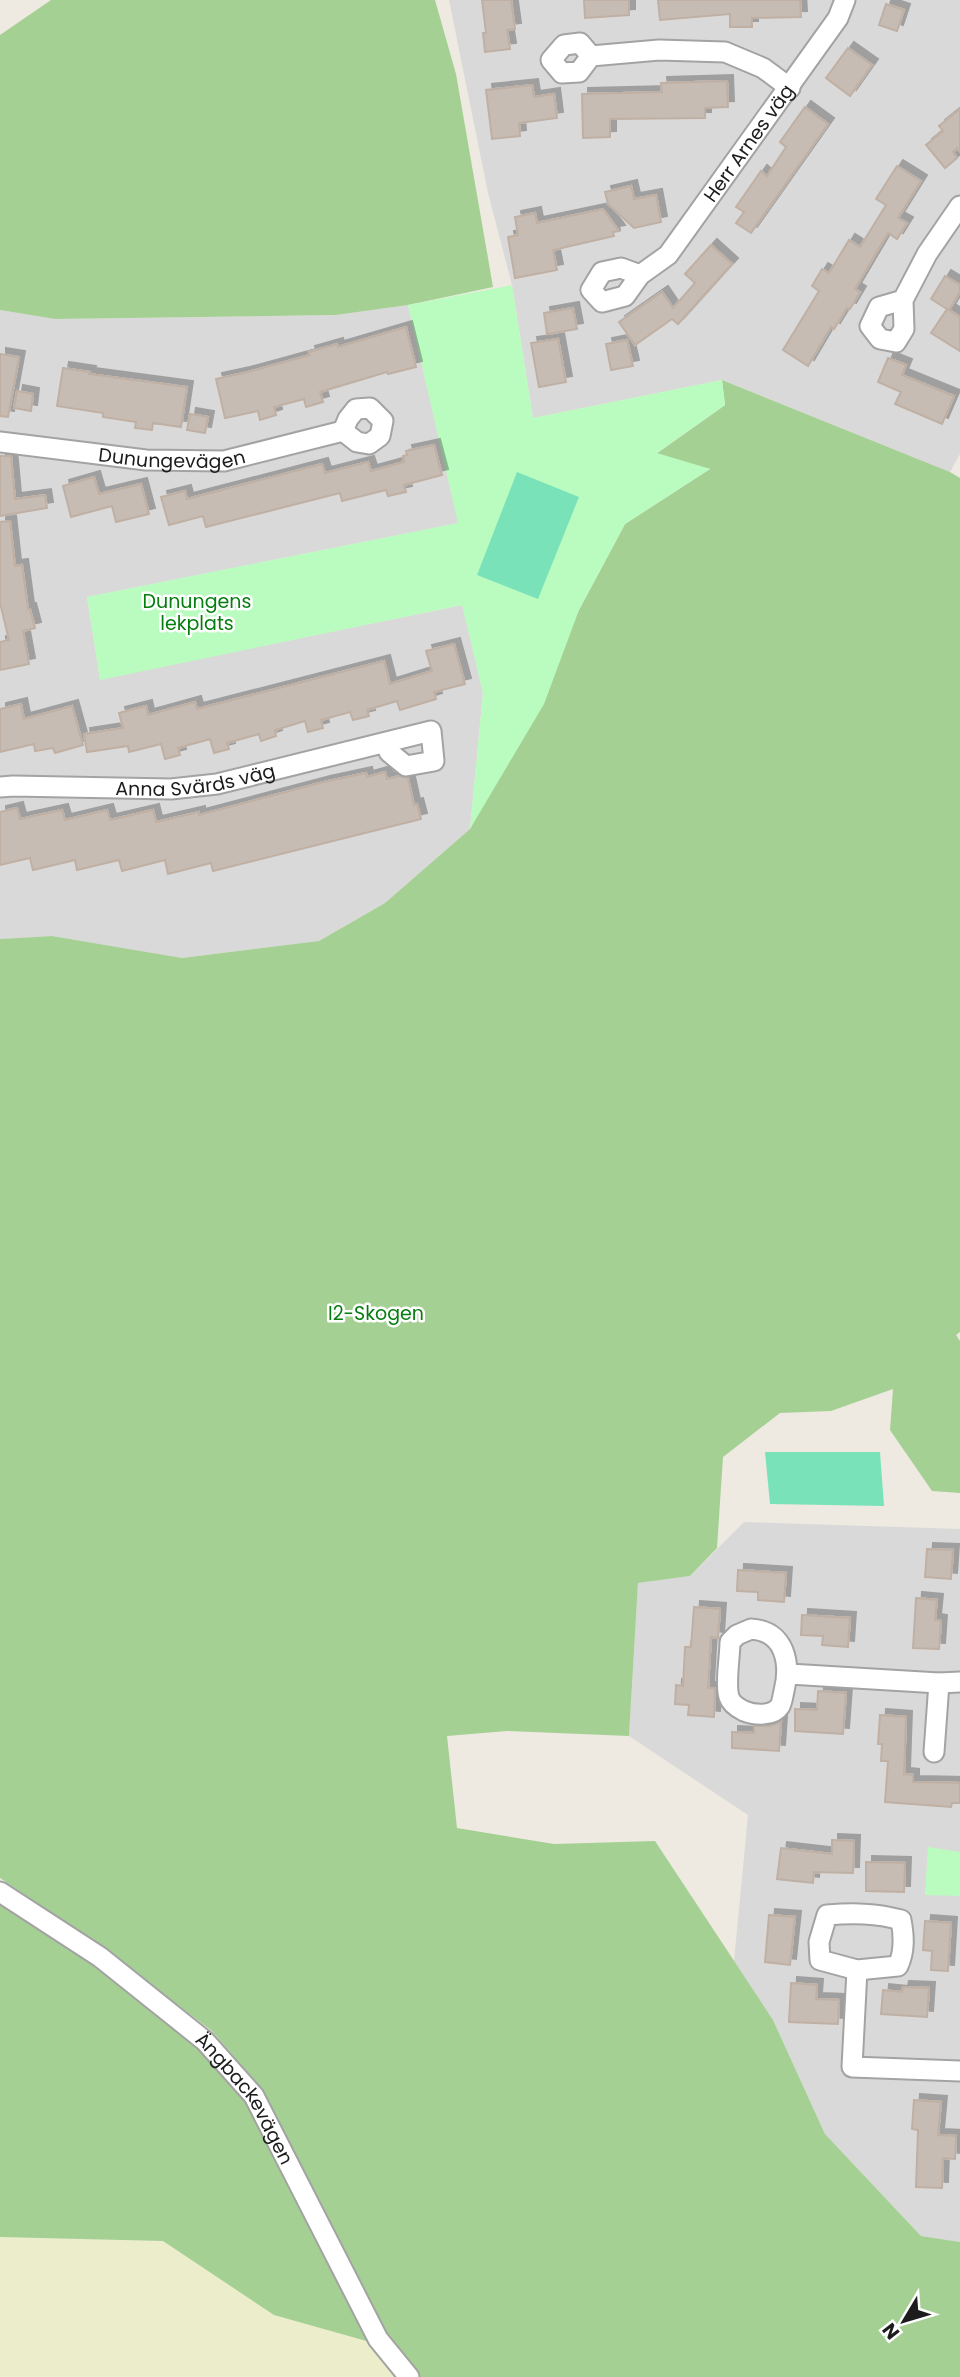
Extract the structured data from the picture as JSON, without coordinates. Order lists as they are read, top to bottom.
{
  "streets": {
    "street": [
      "Herr Arnes väg",
      "Dunungevägen",
      "Anna Svärds väg",
      "Ängbackevägen"
    ]
  },
  "parks": ["Dunungens lekplats", "I2-Skogen"],
  "north": "bottom left"
}
